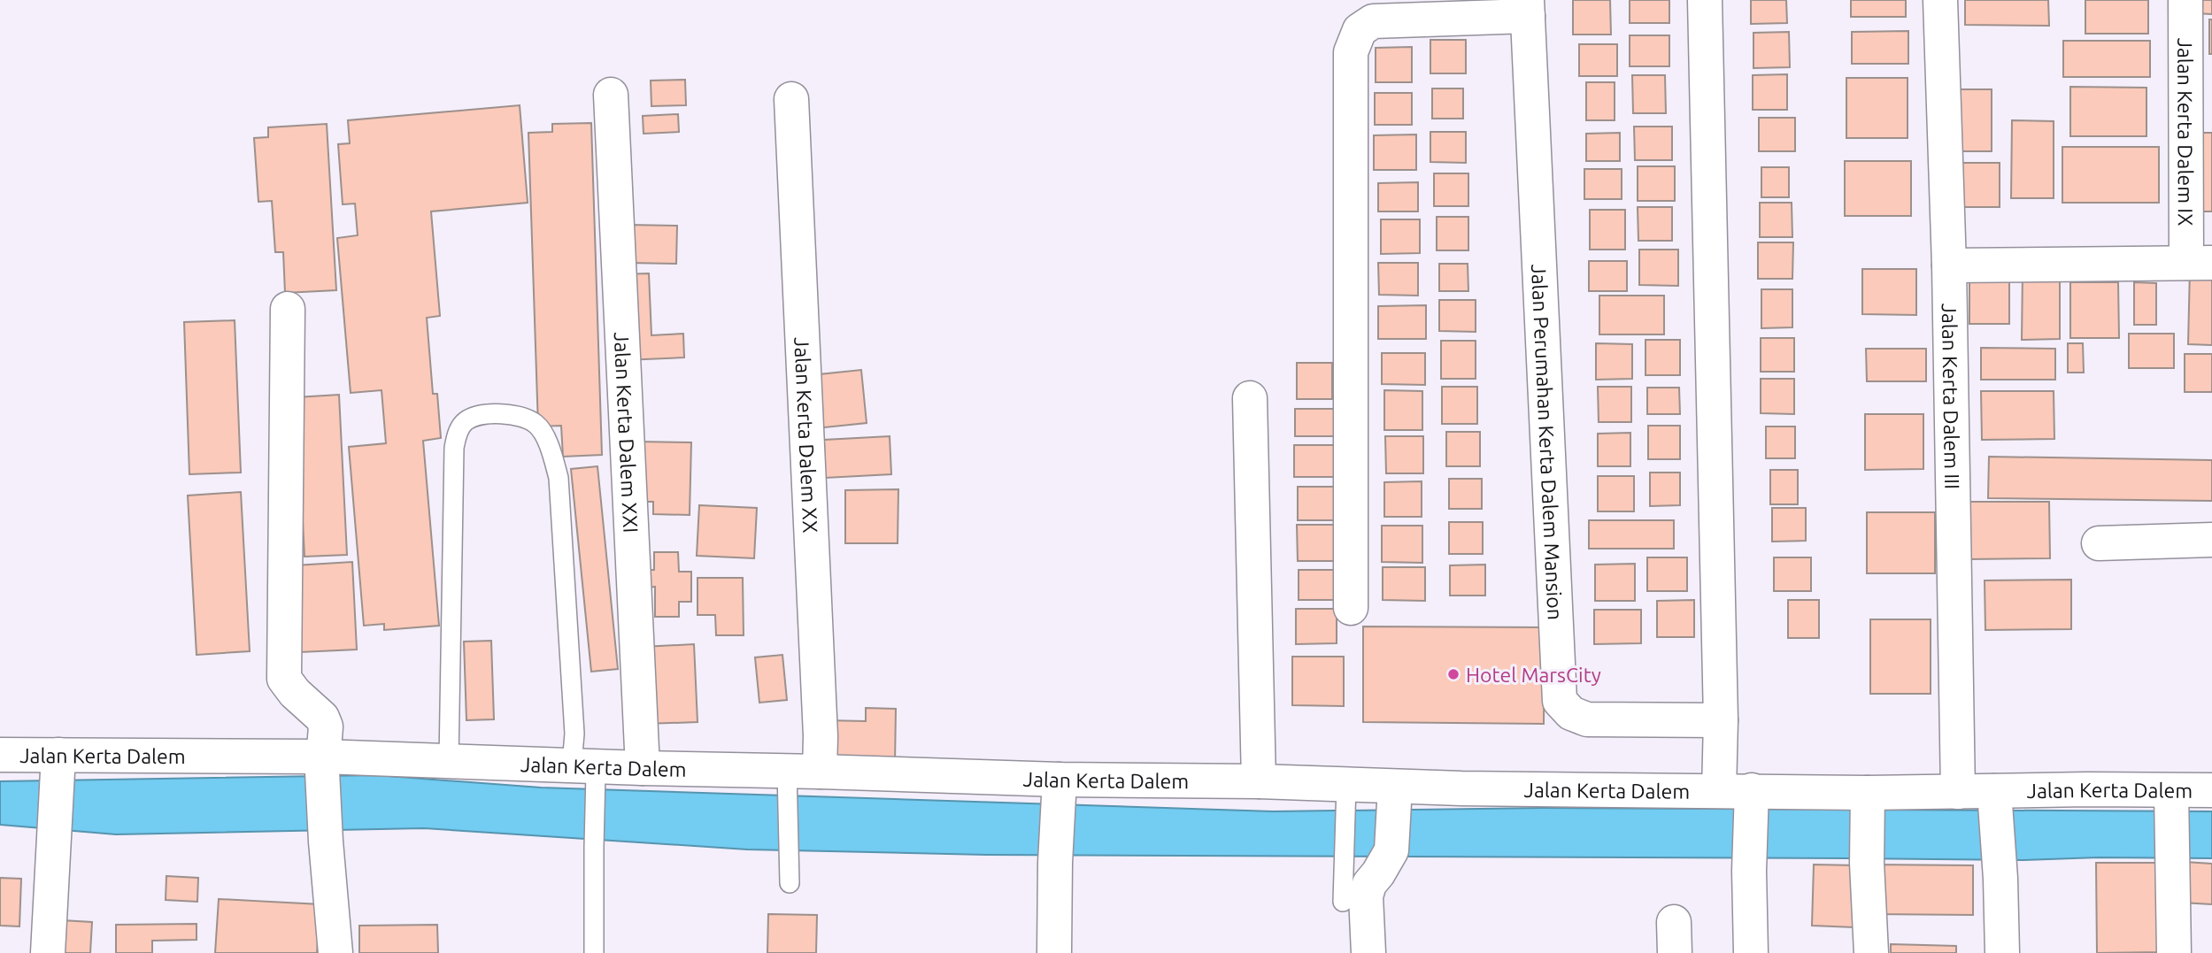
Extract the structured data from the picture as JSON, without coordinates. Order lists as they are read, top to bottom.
{
  "streets": {
    "street": [
      "Jalan Kerta Dalem IX",
      "Jalan Kerta Dalem III",
      "Jalan Kerta Dalem XXI",
      "Jalan Kerta Dalem XX",
      "Jalan Perumahan Kerta Dalem Mansion",
      "Jalan Kerta Dalem"
    ]
  },
  "crossings": [
    ["Jalan Kerta Dalem III", "Jalan Kerta Dalem"],
    ["Jalan Kerta Dalem XXI", "Jalan Kerta Dalem"],
    ["Jalan Kerta Dalem XX", "Jalan Kerta Dalem"]
  ],
  "places": ["Hotel MarsCity"]
}
